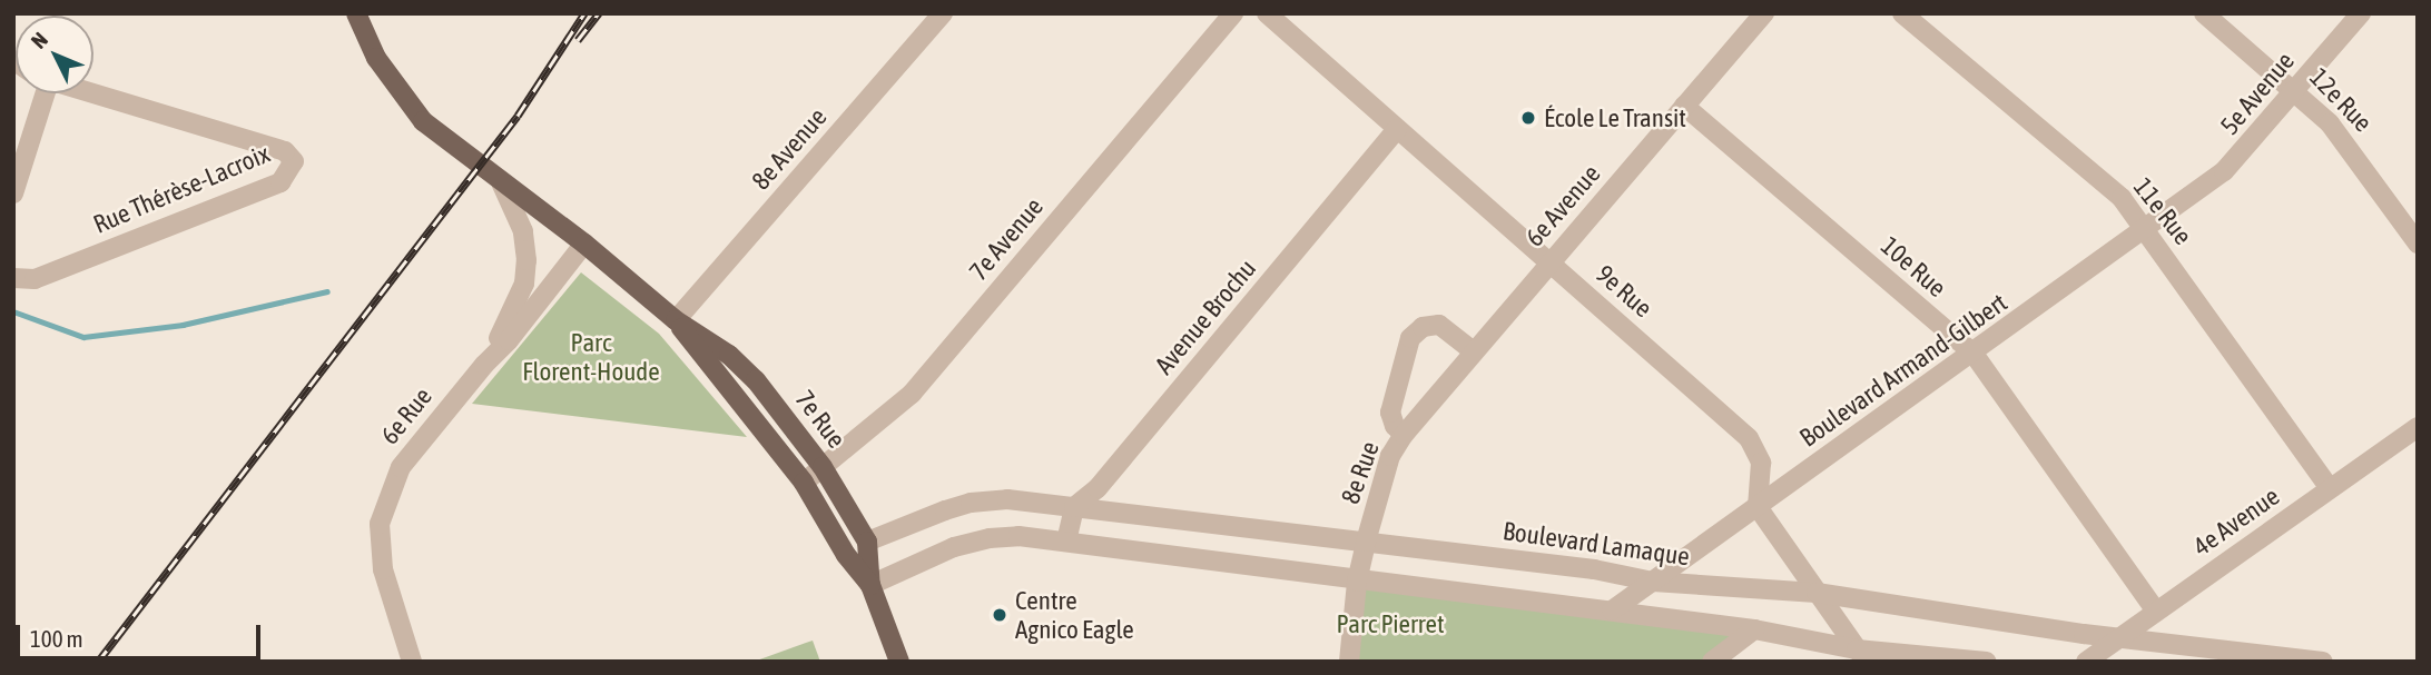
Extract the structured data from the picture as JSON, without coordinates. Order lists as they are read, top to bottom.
{
  "streets": {
    "main road": ["7e Rue"],
    "street": [
      "5e Avenue",
      "12e Rue",
      "8e Avenue",
      "Rue Thérèse-Lacroix",
      "6e Avenue",
      "11e Rue",
      "7e Avenue",
      "10e Rue",
      "9e Rue",
      "Avenue Brochu",
      "Boulevard Armand-Gilbert",
      "6e Rue",
      "8e Rue",
      "4e Avenue",
      "Boulevard Lamaque"
    ]
  },
  "crossings": [
    ["5e Avenue", "12e Rue"],
    ["5e Avenue", "Boulevard Armand-Gilbert"],
    ["8e Avenue", "7e Rue"],
    ["6e Avenue", "10e Rue"],
    ["6e Avenue", "9e Rue"],
    ["6e Avenue", "8e Rue"],
    ["11e Rue", "Boulevard Armand-Gilbert"],
    ["11e Rue", "4e Avenue"],
    ["7e Avenue", "7e Rue"],
    ["10e Rue", "Boulevard Armand-Gilbert"],
    ["10e Rue", "4e Avenue"],
    ["9e Rue", "Avenue Brochu"],
    ["9e Rue", "Boulevard Armand-Gilbert"],
    ["Avenue Brochu", "Boulevard Lamaque"],
    ["Boulevard Armand-Gilbert", "Boulevard Lamaque"],
    ["6e Rue", "7e Rue"],
    ["7e Rue", "Boulevard Lamaque"],
    ["8e Rue", "Boulevard Lamaque"],
    ["4e Avenue", "Boulevard Lamaque"]
  ],
  "parks": ["Parc Florent-Houde", "Parc Pierret"],
  "places": ["École Le Transit", "Centre Agnico Eagle"],
  "scale_bar": "100 m",
  "north": "top left"
}
